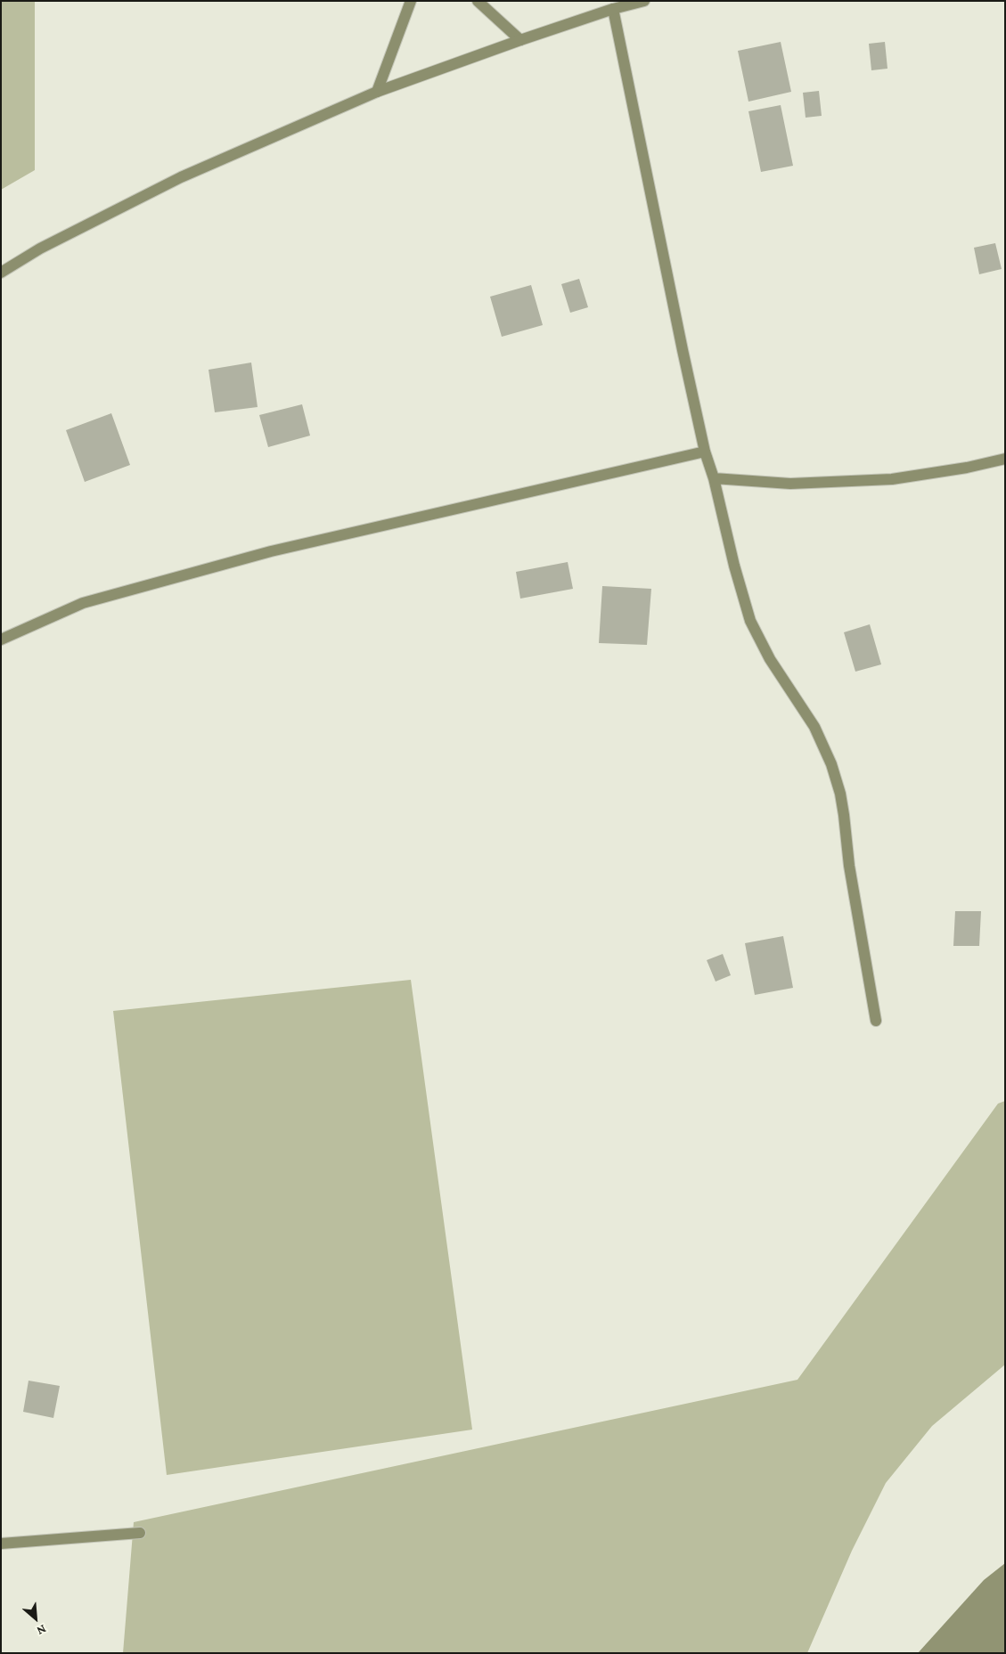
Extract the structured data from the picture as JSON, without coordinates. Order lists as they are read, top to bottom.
{
  "north": "bottom right"
}
